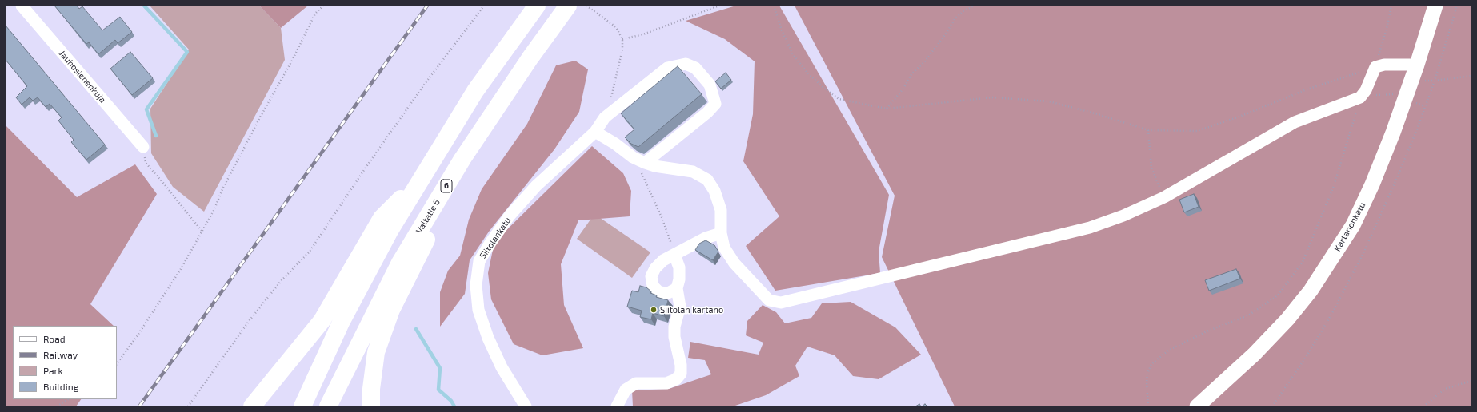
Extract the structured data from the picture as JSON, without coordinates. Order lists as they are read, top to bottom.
{
  "streets": {
    "highway": ["6", "Valtatie 6"],
    "main road": ["Kartanonkatu"],
    "street": ["Jauhosienenkuja", "Siitolankatu"]
  },
  "places": ["Siitolan kartano"],
  "legend": [
    "Road",
    "Railway",
    "Park",
    "Building"
  ]
}
